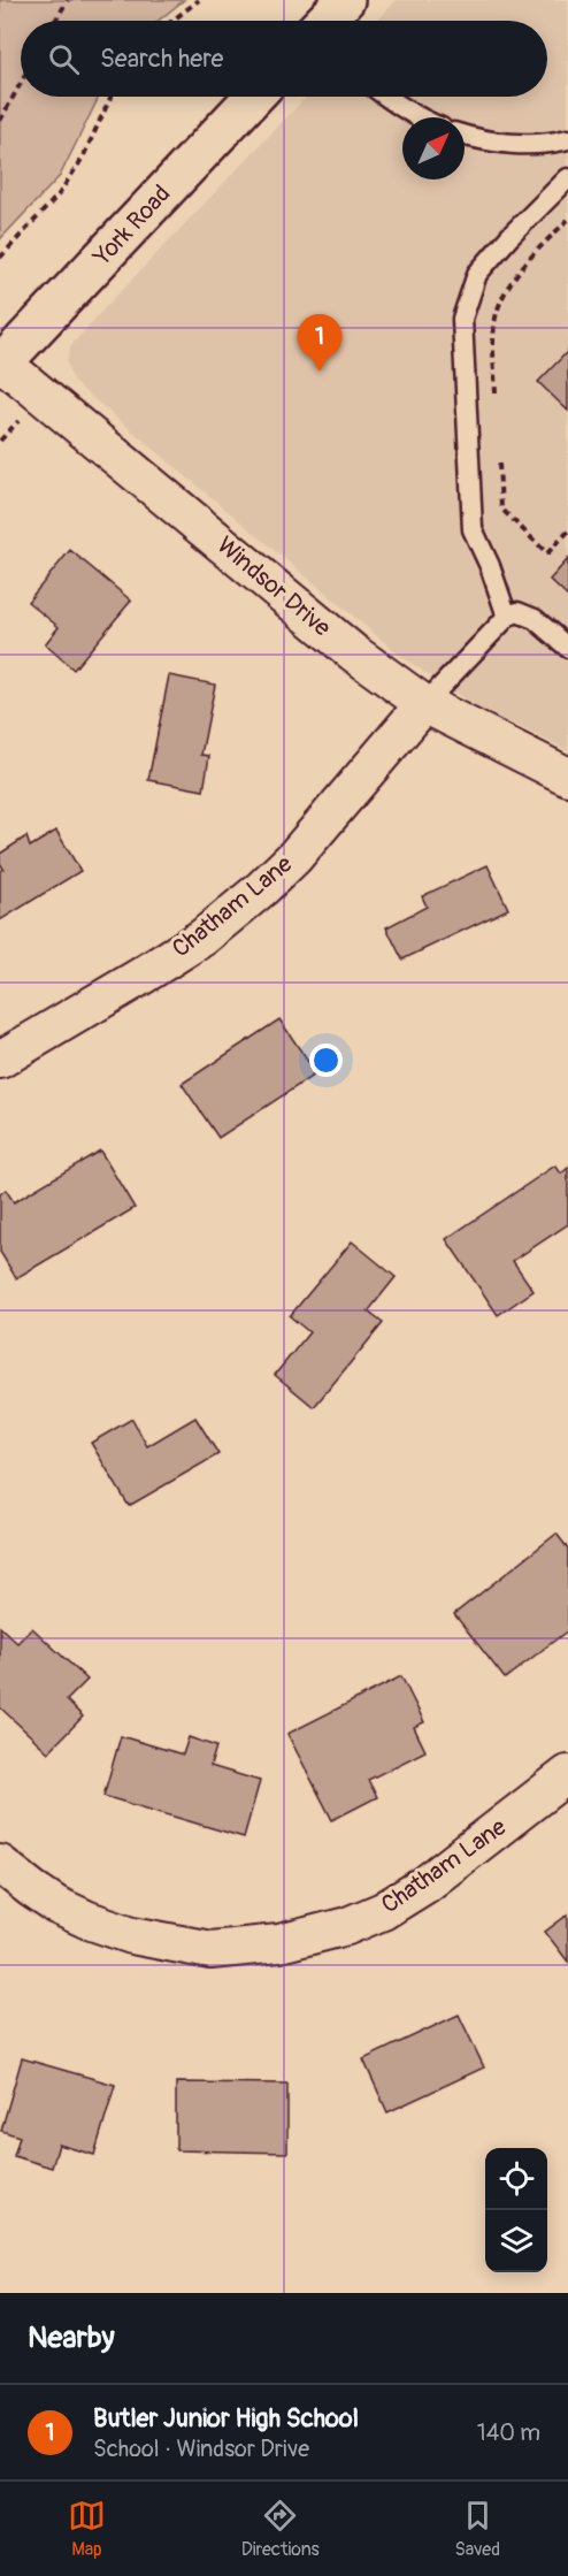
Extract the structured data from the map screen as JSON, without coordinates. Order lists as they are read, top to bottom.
{
  "streets": {
    "main road": ["York Road"],
    "street": ["Windsor Drive", "Chatham Lane"]
  },
  "crossings": [
    ["York Road", "Windsor Drive"],
    ["Windsor Drive", "Chatham Lane"]
  ],
  "north": "top right",
  "page": {
    "search": "Search here",
    "pins": "1",
    "heading": "Nearby",
    "list": [
      {
        "mark": "1",
        "name": "Butler Junior High School",
        "note": "School · Windsor Drive",
        "value": "140 m"
      }
    ],
    "nav": ["Map", "Directions", "Saved"]
  }
}
